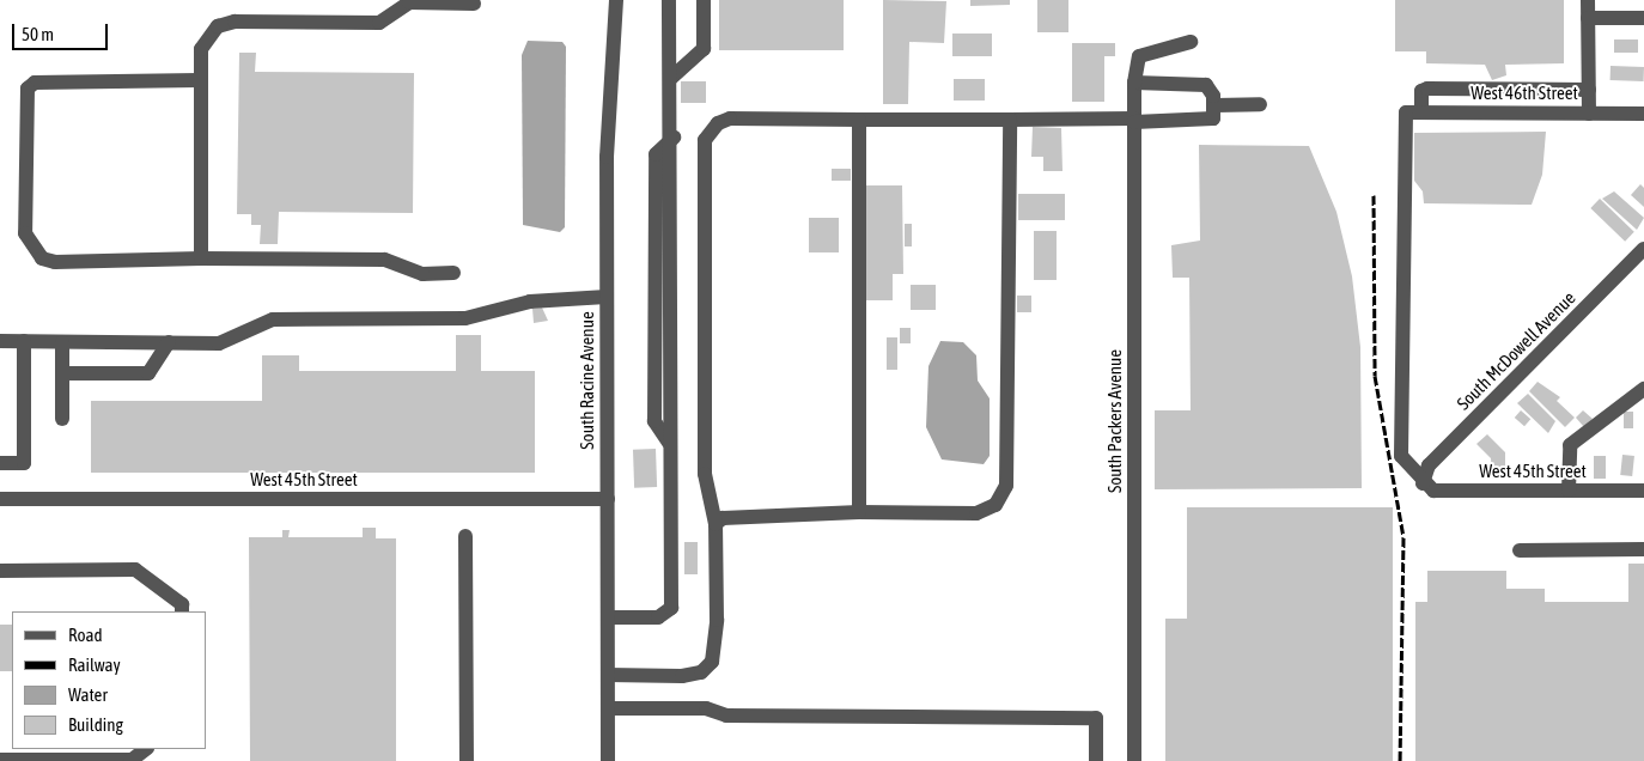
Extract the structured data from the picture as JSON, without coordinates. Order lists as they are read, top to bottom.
{
  "streets": {
    "street": [
      "West 46th Street",
      "South McDowell Avenue",
      "South Racine Avenue",
      "South Packers Avenue",
      "West 45th Street"
    ]
  },
  "crossings": [
    ["South McDowell Avenue", "West 45th Street"],
    ["South Racine Avenue", "West 45th Street"]
  ],
  "legend": [
    "Road",
    "Railway",
    "Water",
    "Building"
  ],
  "scale_bar": "50 m"
}
